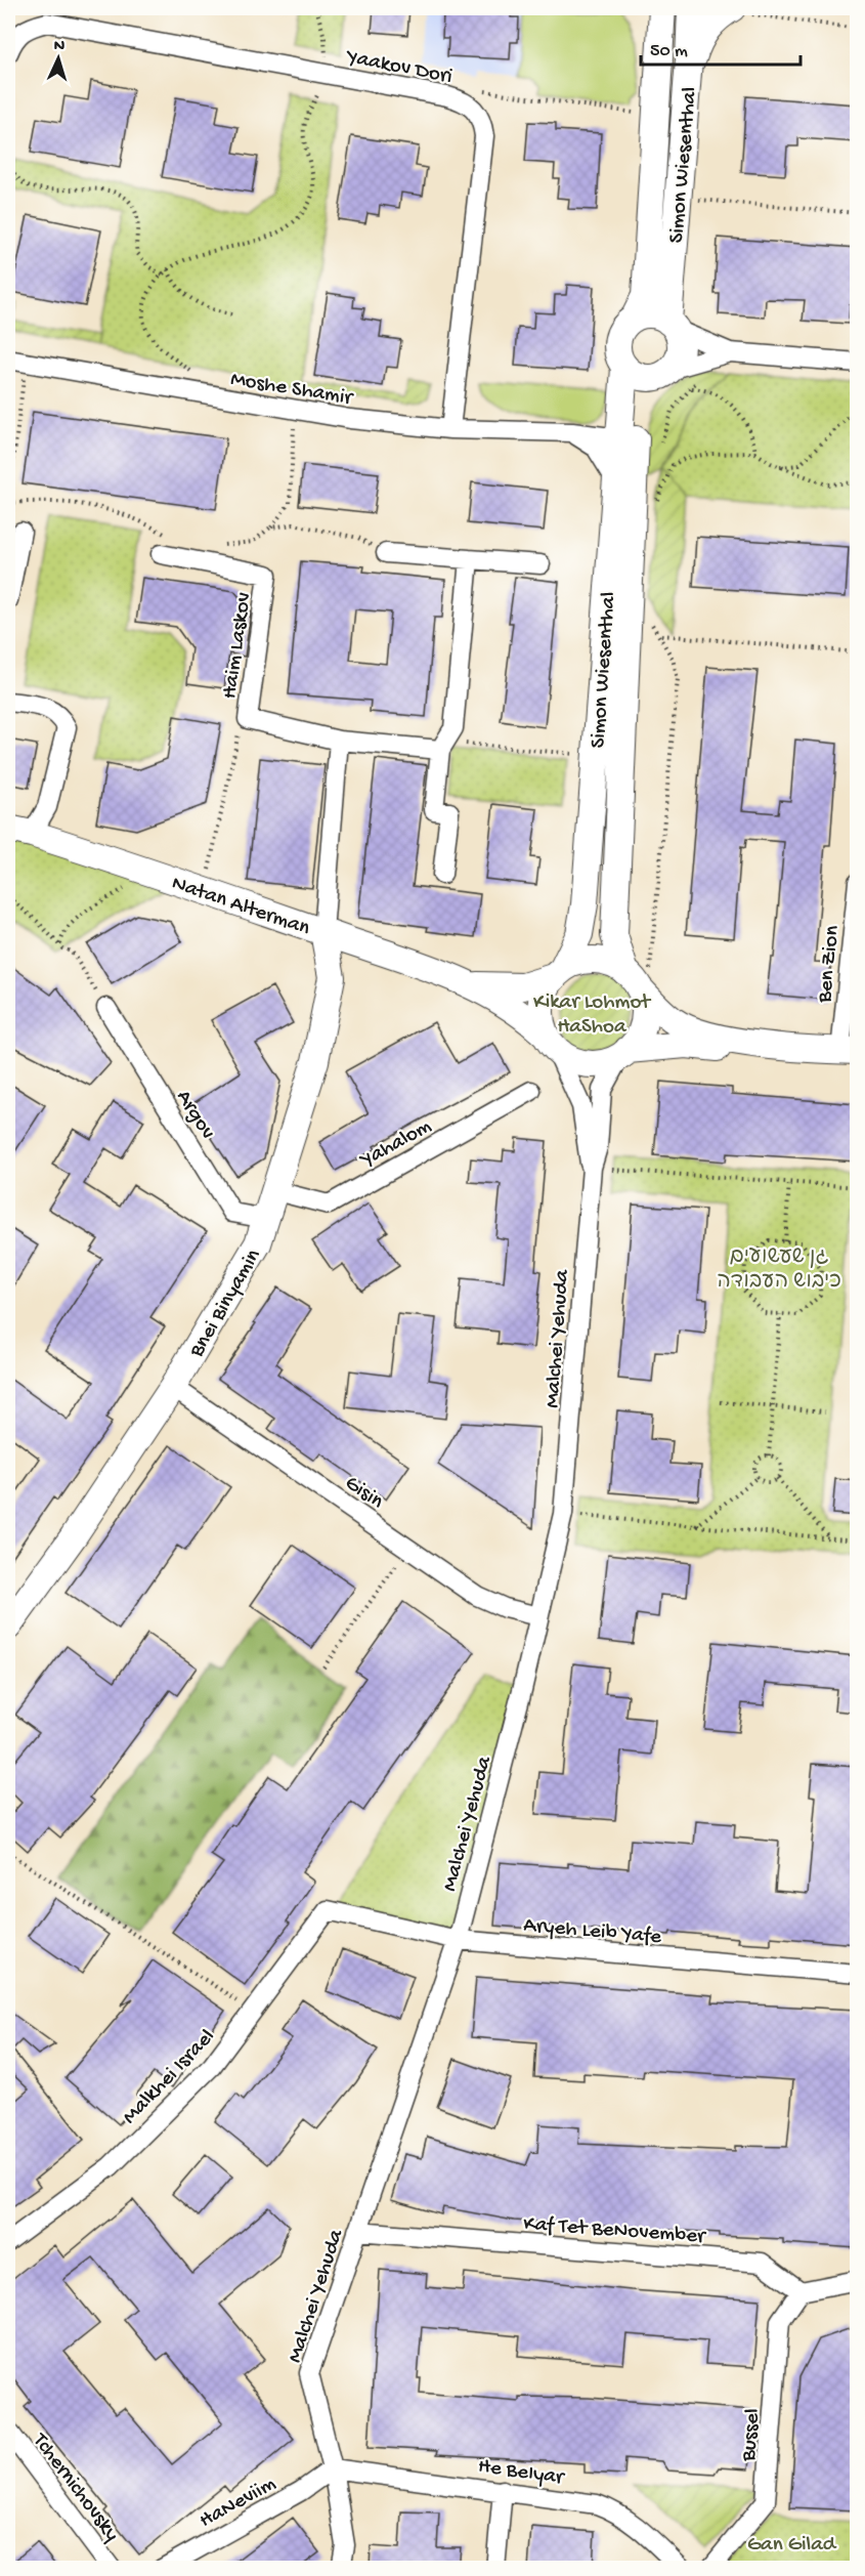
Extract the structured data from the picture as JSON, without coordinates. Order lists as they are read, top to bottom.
{
  "streets": {
    "street": [
      "Yaakov Dori",
      "Simon Wiesenthal",
      "Moshe Shamir",
      "Haim Laskov",
      "Natan Alterman",
      "Ben Zion",
      "Argov",
      "Yahalom",
      "Bnei Binyamin",
      "Malchei Yehuda",
      "Gisin",
      "Aryeh Leib Yafe",
      "Malkhei Israel",
      "Kaf Tet BeNovember",
      "Bussel",
      "He BeIyar",
      "Tchernichovsky",
      "HaNeviim"
    ]
  },
  "crossings": [
    ["Yaakov Dori", "Moshe Shamir"],
    ["Simon Wiesenthal", "Moshe Shamir"],
    ["Simon Wiesenthal", "Natan Alterman"],
    ["Simon Wiesenthal", "Malchei Yehuda"],
    ["Haim Laskov", "Natan Alterman"],
    ["Natan Alterman", "Bnei Binyamin"],
    ["Natan Alterman", "Malchei Yehuda"],
    ["Argov", "Bnei Binyamin"],
    ["Yahalom", "Bnei Binyamin"],
    ["Bnei Binyamin", "Gisin"],
    ["Malchei Yehuda", "Gisin"],
    ["Malchei Yehuda", "Aryeh Leib Yafe"],
    ["Malchei Yehuda", "Kaf Tet BeNovember"],
    ["Malchei Yehuda", "He BeIyar"],
    ["Malchei Yehuda", "HaNeviim"],
    ["Aryeh Leib Yafe", "Malkhei Israel"],
    ["Kaf Tet BeNovember", "Bussel"],
    ["He BeIyar", "HaNeviim"]
  ],
  "parks": ["Kikar Lohmot HaShoa", "גן שעשועים כיבוש העבודה", "Gan Gilad"],
  "scale_bar": "50 m",
  "north": "top"
}
